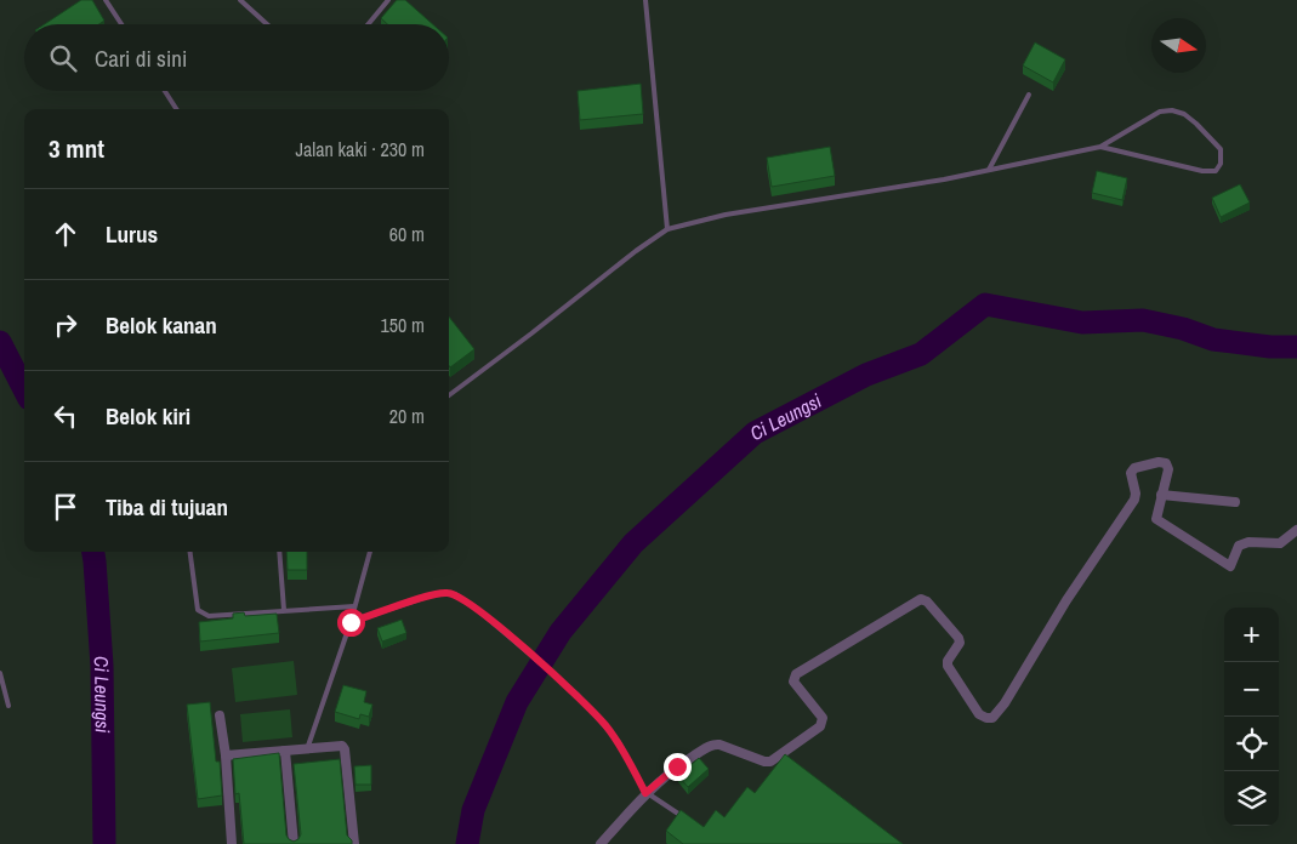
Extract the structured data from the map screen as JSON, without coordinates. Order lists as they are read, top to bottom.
{
  "water": ["Ci Leungsi"],
  "north": "right",
  "page": {
    "search": "Cari di sini",
    "heading": ["3 mnt", "Jalan kaki · 230 m"],
    "list": [
      ["Lurus", "60 m"],
      ["Belok kanan", "150 m"],
      ["Belok kiri", "20 m"],
      "Tiba di tujuan"
    ],
    "map_buttons": ["+", "−"]
  }
}
